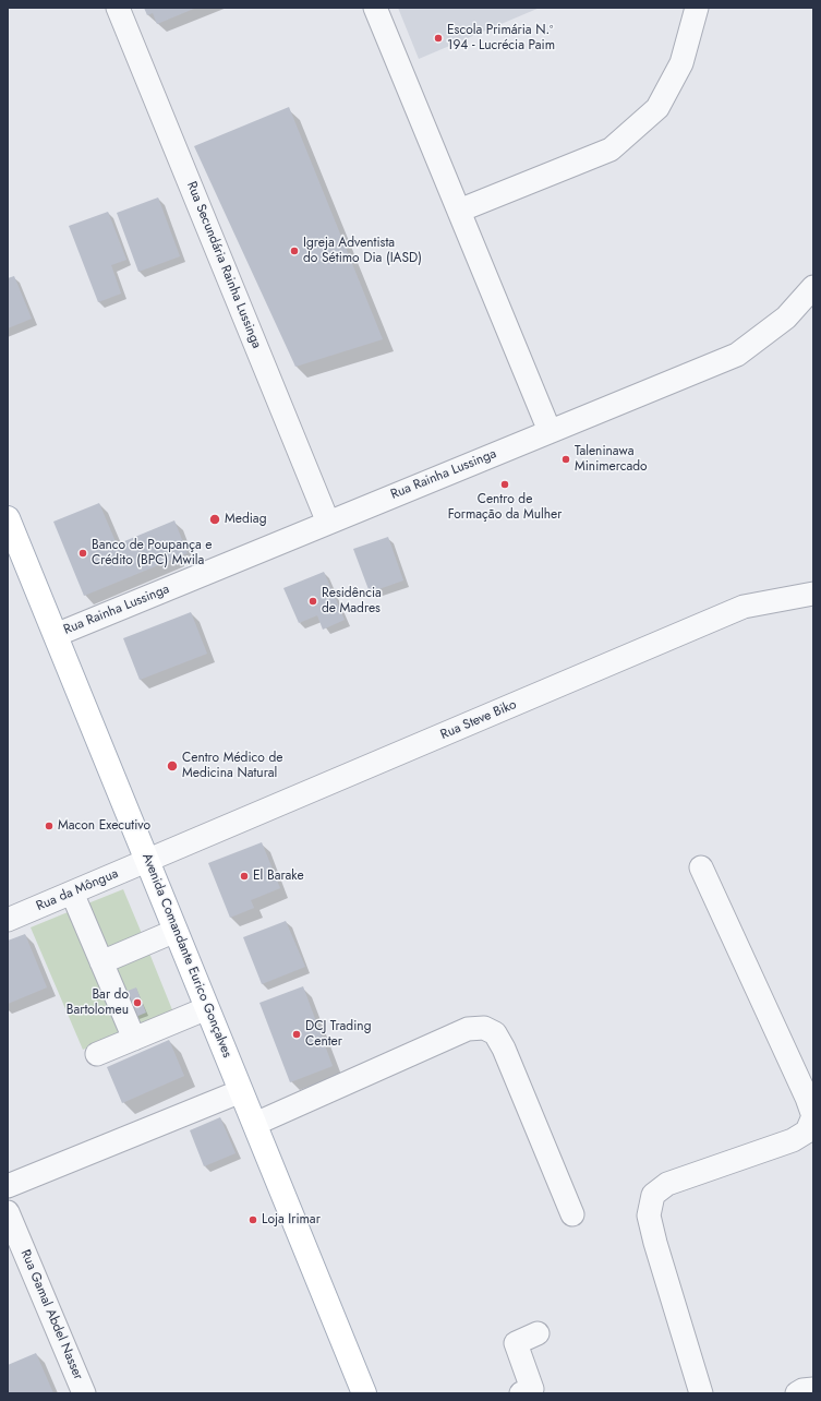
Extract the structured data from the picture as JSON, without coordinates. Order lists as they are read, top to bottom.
{
  "streets": {
    "main road": ["Avenida Comandante Eurico Gonçalves"],
    "street": [
      "Rua Secundária Rainha Lussinga",
      "Rua Rainha Lussinga",
      "Rua Steve Biko",
      "Rua da Môngua",
      "Rua Gamal Abdel Nasser"
    ]
  },
  "crossings": [
    ["Rua Secundária Rainha Lussinga", "Rua Rainha Lussinga"],
    ["Rua Rainha Lussinga", "Avenida Comandante Eurico Gonçalves"],
    ["Rua Steve Biko", "Rua da Môngua"],
    ["Rua Steve Biko", "Avenida Comandante Eurico Gonçalves"],
    ["Rua da Môngua", "Avenida Comandante Eurico Gonçalves"]
  ],
  "places": [
    "Escola Primária N.º 194 - Lucrécia Paim",
    "Igreja Adventista do Sétimo Dia (IASD)",
    "Taleninawa Minimercado",
    "Centro de Formação da Mulher",
    "Mediag",
    "Banco de Poupança e Crédito (BPC) Mwila",
    "Residência de Madres",
    "Centro Médico de Medicina Natural",
    "Macon Executivo",
    "El Barake",
    "Bar do Bartolomeu",
    "DCJ Trading Center",
    "Loja Irimar"
  ]
}
